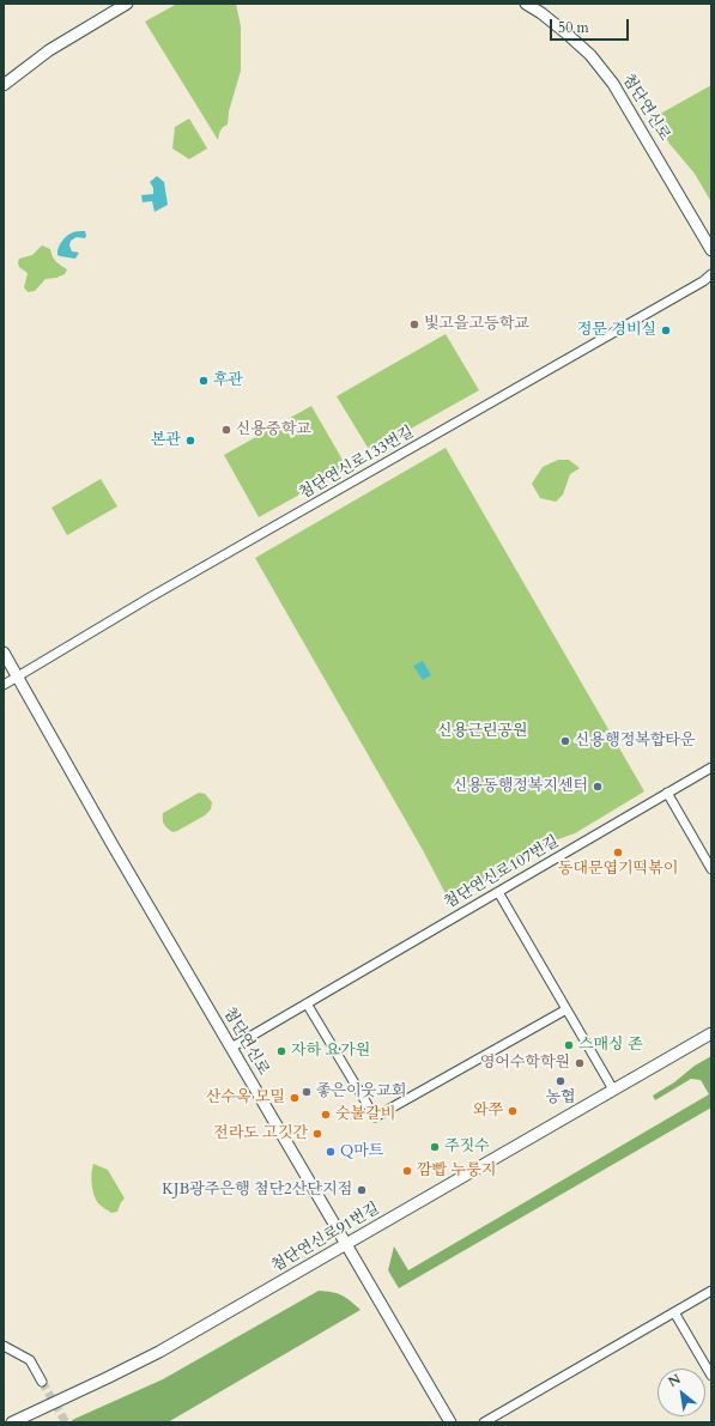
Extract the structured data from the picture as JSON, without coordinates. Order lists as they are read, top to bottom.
{
  "streets": {
    "street": [
      "첨단연신로",
      "첨단연신로133번길",
      "첨단연신로107번길",
      "첨단연신로91번길"
    ]
  },
  "crossings": [
    ["첨단연신로", "첨단연신로133번길"],
    ["첨단연신로", "첨단연신로107번길"],
    ["첨단연신로", "첨단연신로91번길"]
  ],
  "parks": ["신용근린공원"],
  "places": [
    "빛고을고등학교",
    "정문 경비실",
    "후관",
    "신용중학교",
    "본관",
    "신용행정복합타운",
    "신용동행정복지센터",
    "동대문엽기떡볶이",
    "스매싱 존",
    "자하 요가원",
    "영어수학학원",
    "농협",
    "좋은이웃교회",
    "산수옥 모밀",
    "와쭈",
    "숫불갈비",
    "전라도 고깃간",
    "주짓수",
    "Q마트",
    "깜빱 누룽지",
    "KJB광주은행 첨단2산단지점"
  ],
  "scale_bar": "50 m",
  "north": "top left"
}
